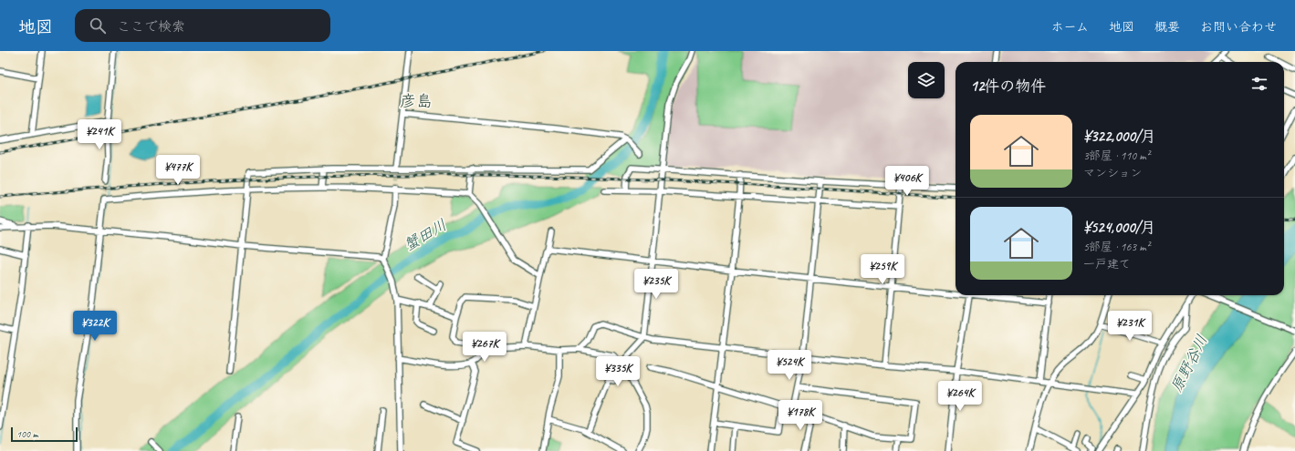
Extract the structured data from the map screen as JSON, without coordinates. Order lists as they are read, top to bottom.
{
  "districts": ["彦島"],
  "water": ["蟹田川", "原野谷川"],
  "scale_bar": "100 m",
  "page": {
    "header": "地図",
    "search": "ここで検索",
    "nav": [
      "ホーム",
      "地図",
      "概要",
      "お問い合わせ"
    ],
    "heading": "12件の物件",
    "list": [
      {
        "name": "¥322,000/月",
        "note": "3部屋 · 110 m² · マンション"
      },
      {
        "name": "¥524,000/月",
        "note": "5部屋 · 163 m² · 一戸建て"
      }
    ],
    "price": [
      "¥241K",
      "¥477K",
      "¥406K",
      "¥259K",
      "¥235K",
      "¥322K",
      "¥231K",
      "¥267K",
      "¥524K",
      "¥335K",
      "¥264K",
      "¥178K"
    ],
    "scale": "100 m"
  }
}
